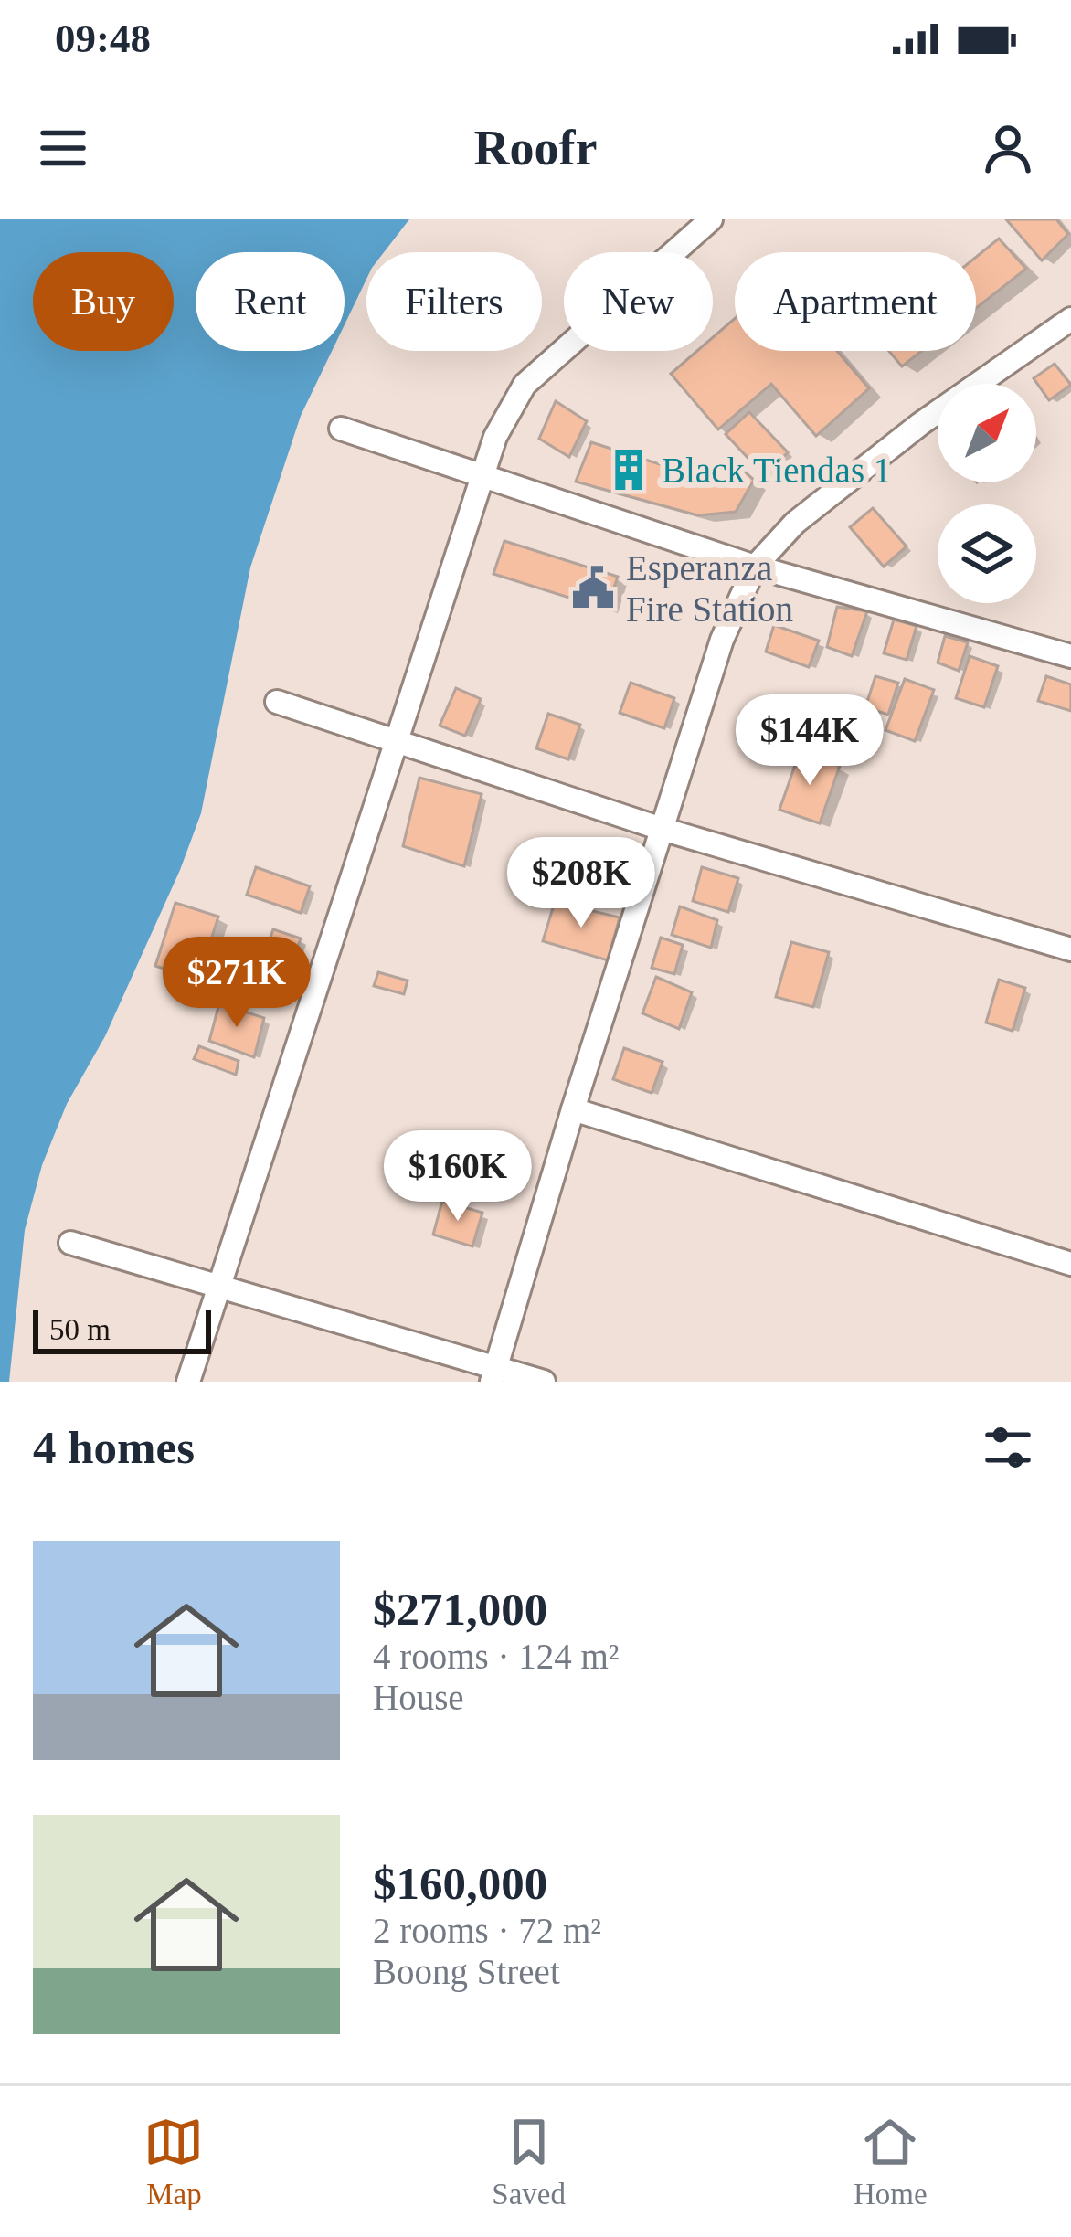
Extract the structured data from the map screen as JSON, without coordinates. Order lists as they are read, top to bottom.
{
  "places": {
    "building": ["Black Tiendas 1"],
    "public building": ["Esperanza Fire Station"]
  },
  "scale_bar": "50 m",
  "north": "top right",
  "page": {
    "status": "09:48",
    "header": "Roofr",
    "chip": [
      "Buy",
      "Rent",
      "Filters",
      "New",
      "Apartment"
    ],
    "price": [
      "$144K",
      "$208K",
      "$271K",
      "$160K"
    ],
    "scale": "50 m",
    "heading": "4 homes",
    "list": [
      {
        "name": "$271,000",
        "note": "4 rooms · 124 m² · House"
      },
      {
        "name": "$160,000",
        "note": "2 rooms · 72 m² · Boong Street"
      }
    ],
    "tabs": ["Map", "Saved", "Home"]
  }
}
